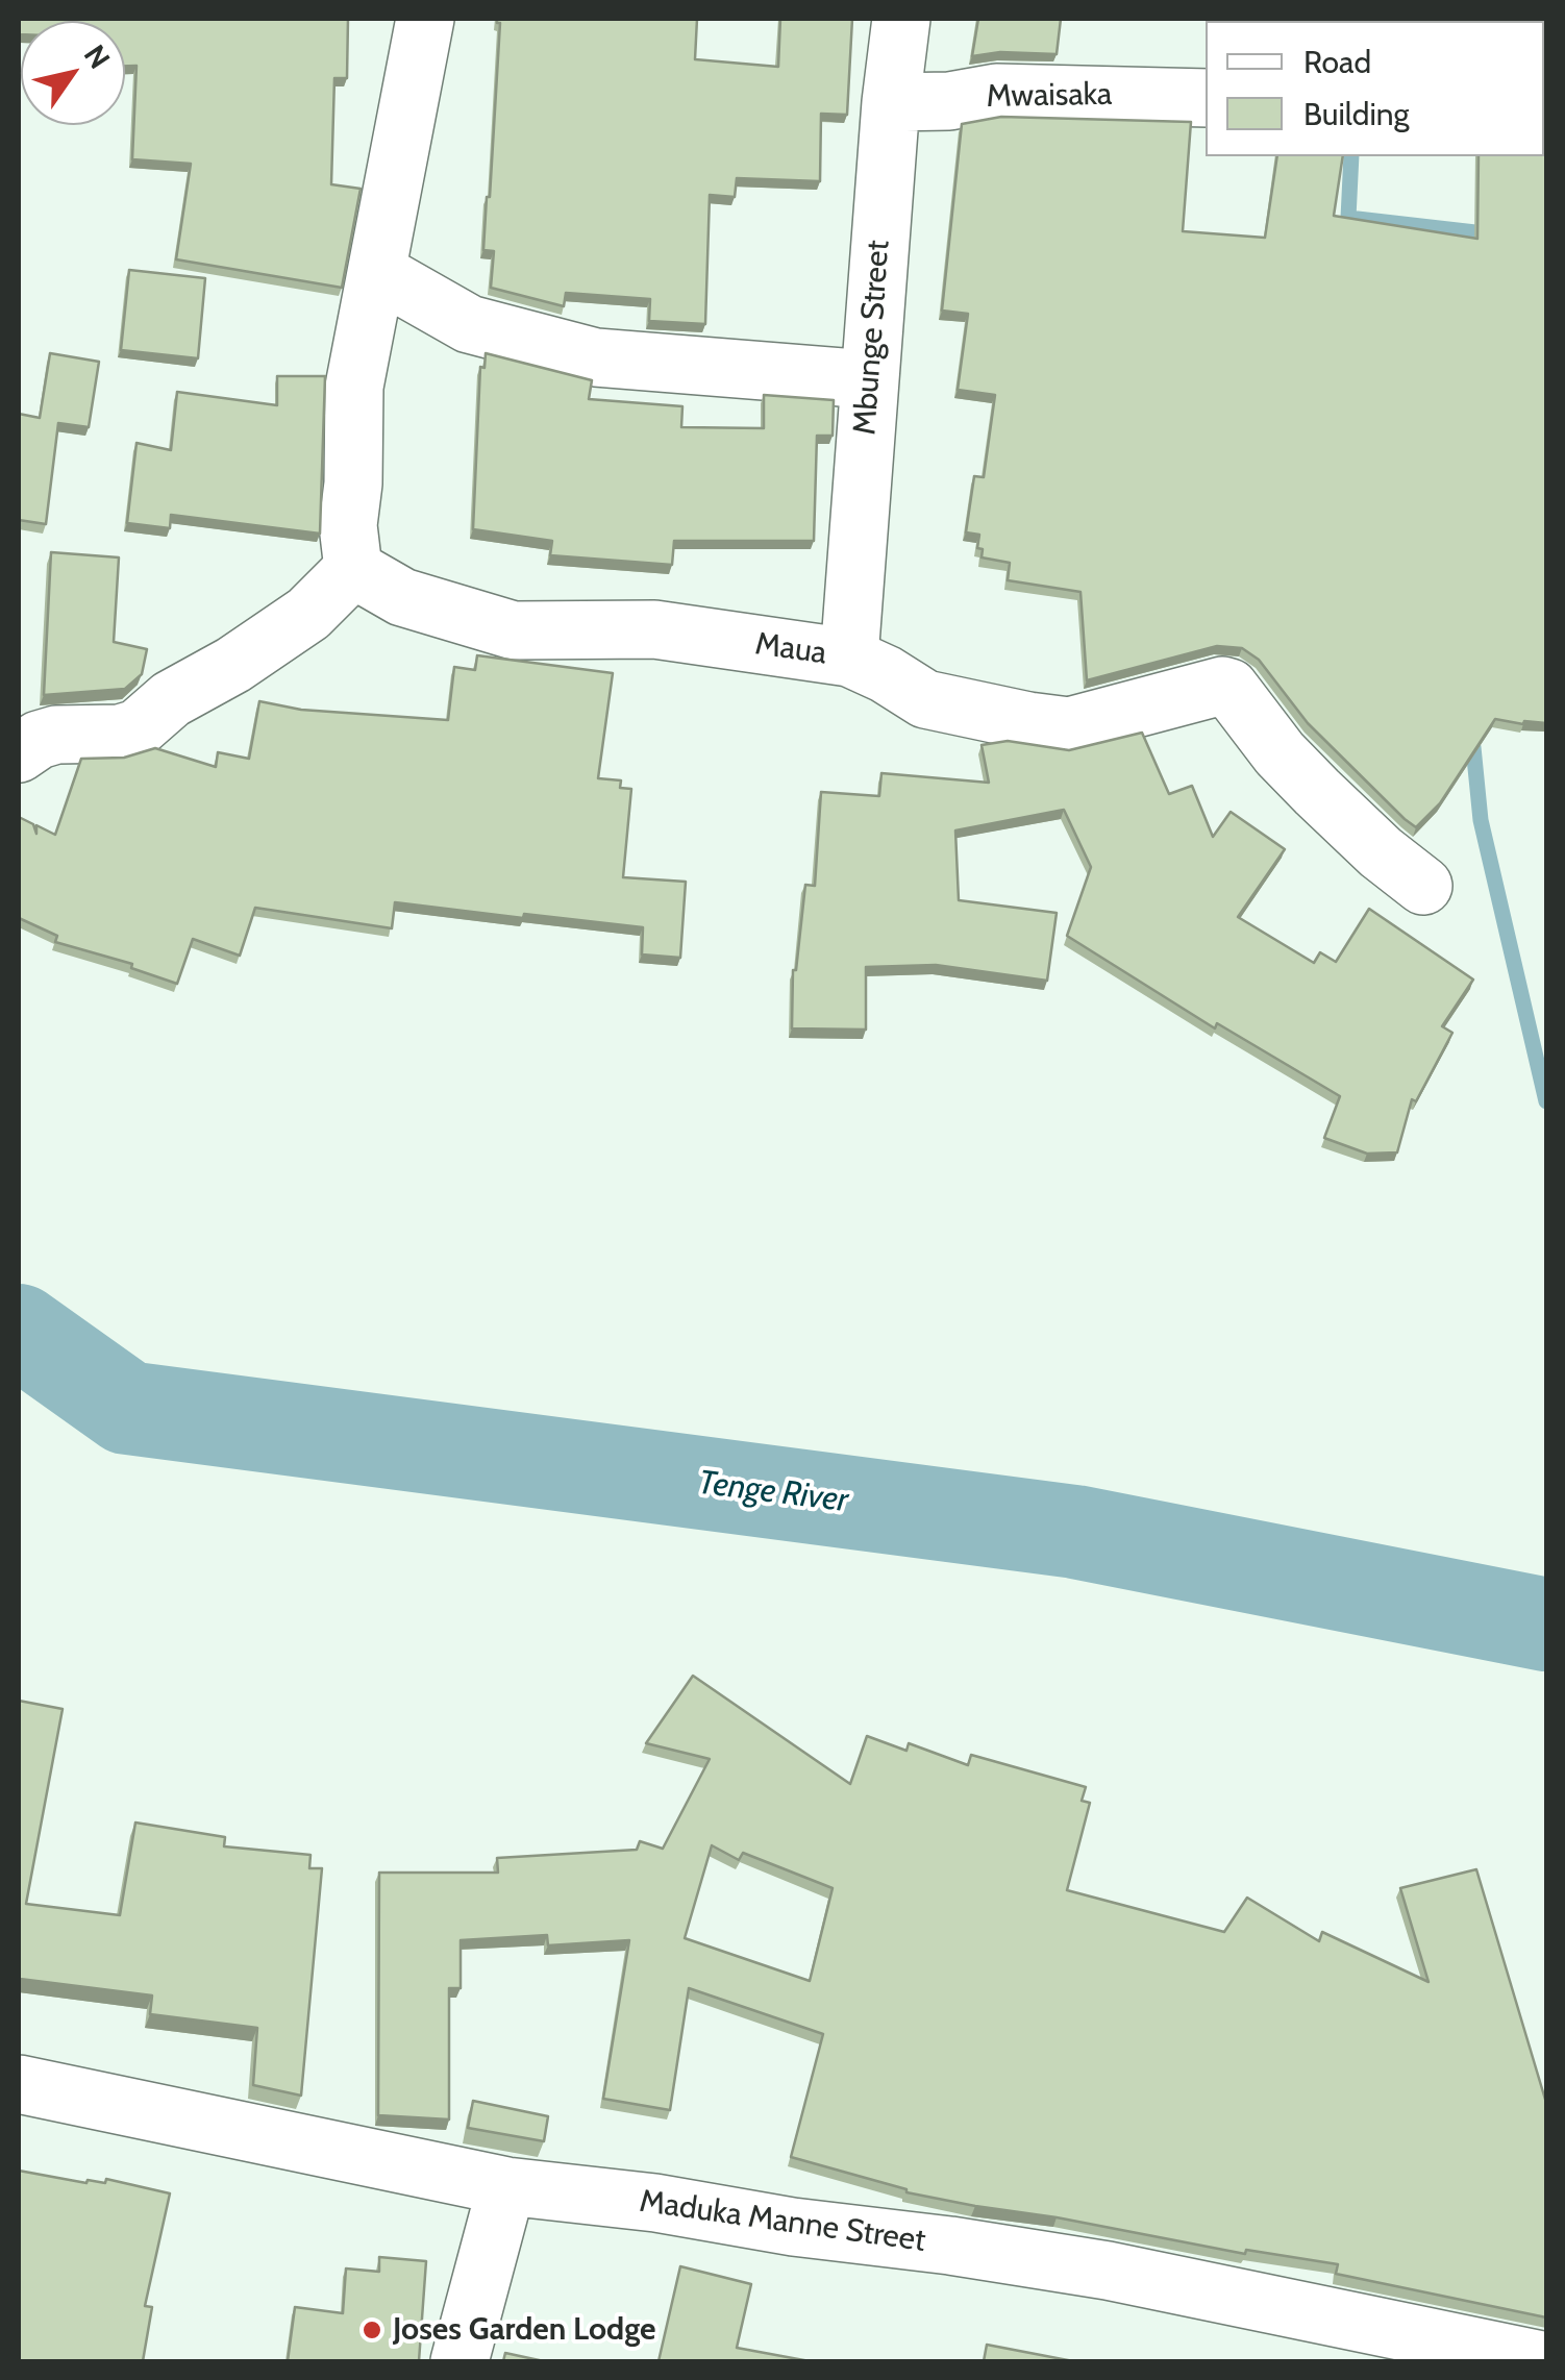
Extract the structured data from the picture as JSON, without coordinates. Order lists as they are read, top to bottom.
{
  "streets": {
    "street": [
      "Mwaisaka",
      "Mbunge Street",
      "Maua",
      "Maduka Manne Street"
    ]
  },
  "crossings": [
    ["Mwaisaka", "Mbunge Street"],
    ["Mbunge Street", "Maua"]
  ],
  "water": ["Tenge River"],
  "places": ["Joses Garden Lodge"],
  "legend": ["Road", "Building"],
  "north": "top right"
}
